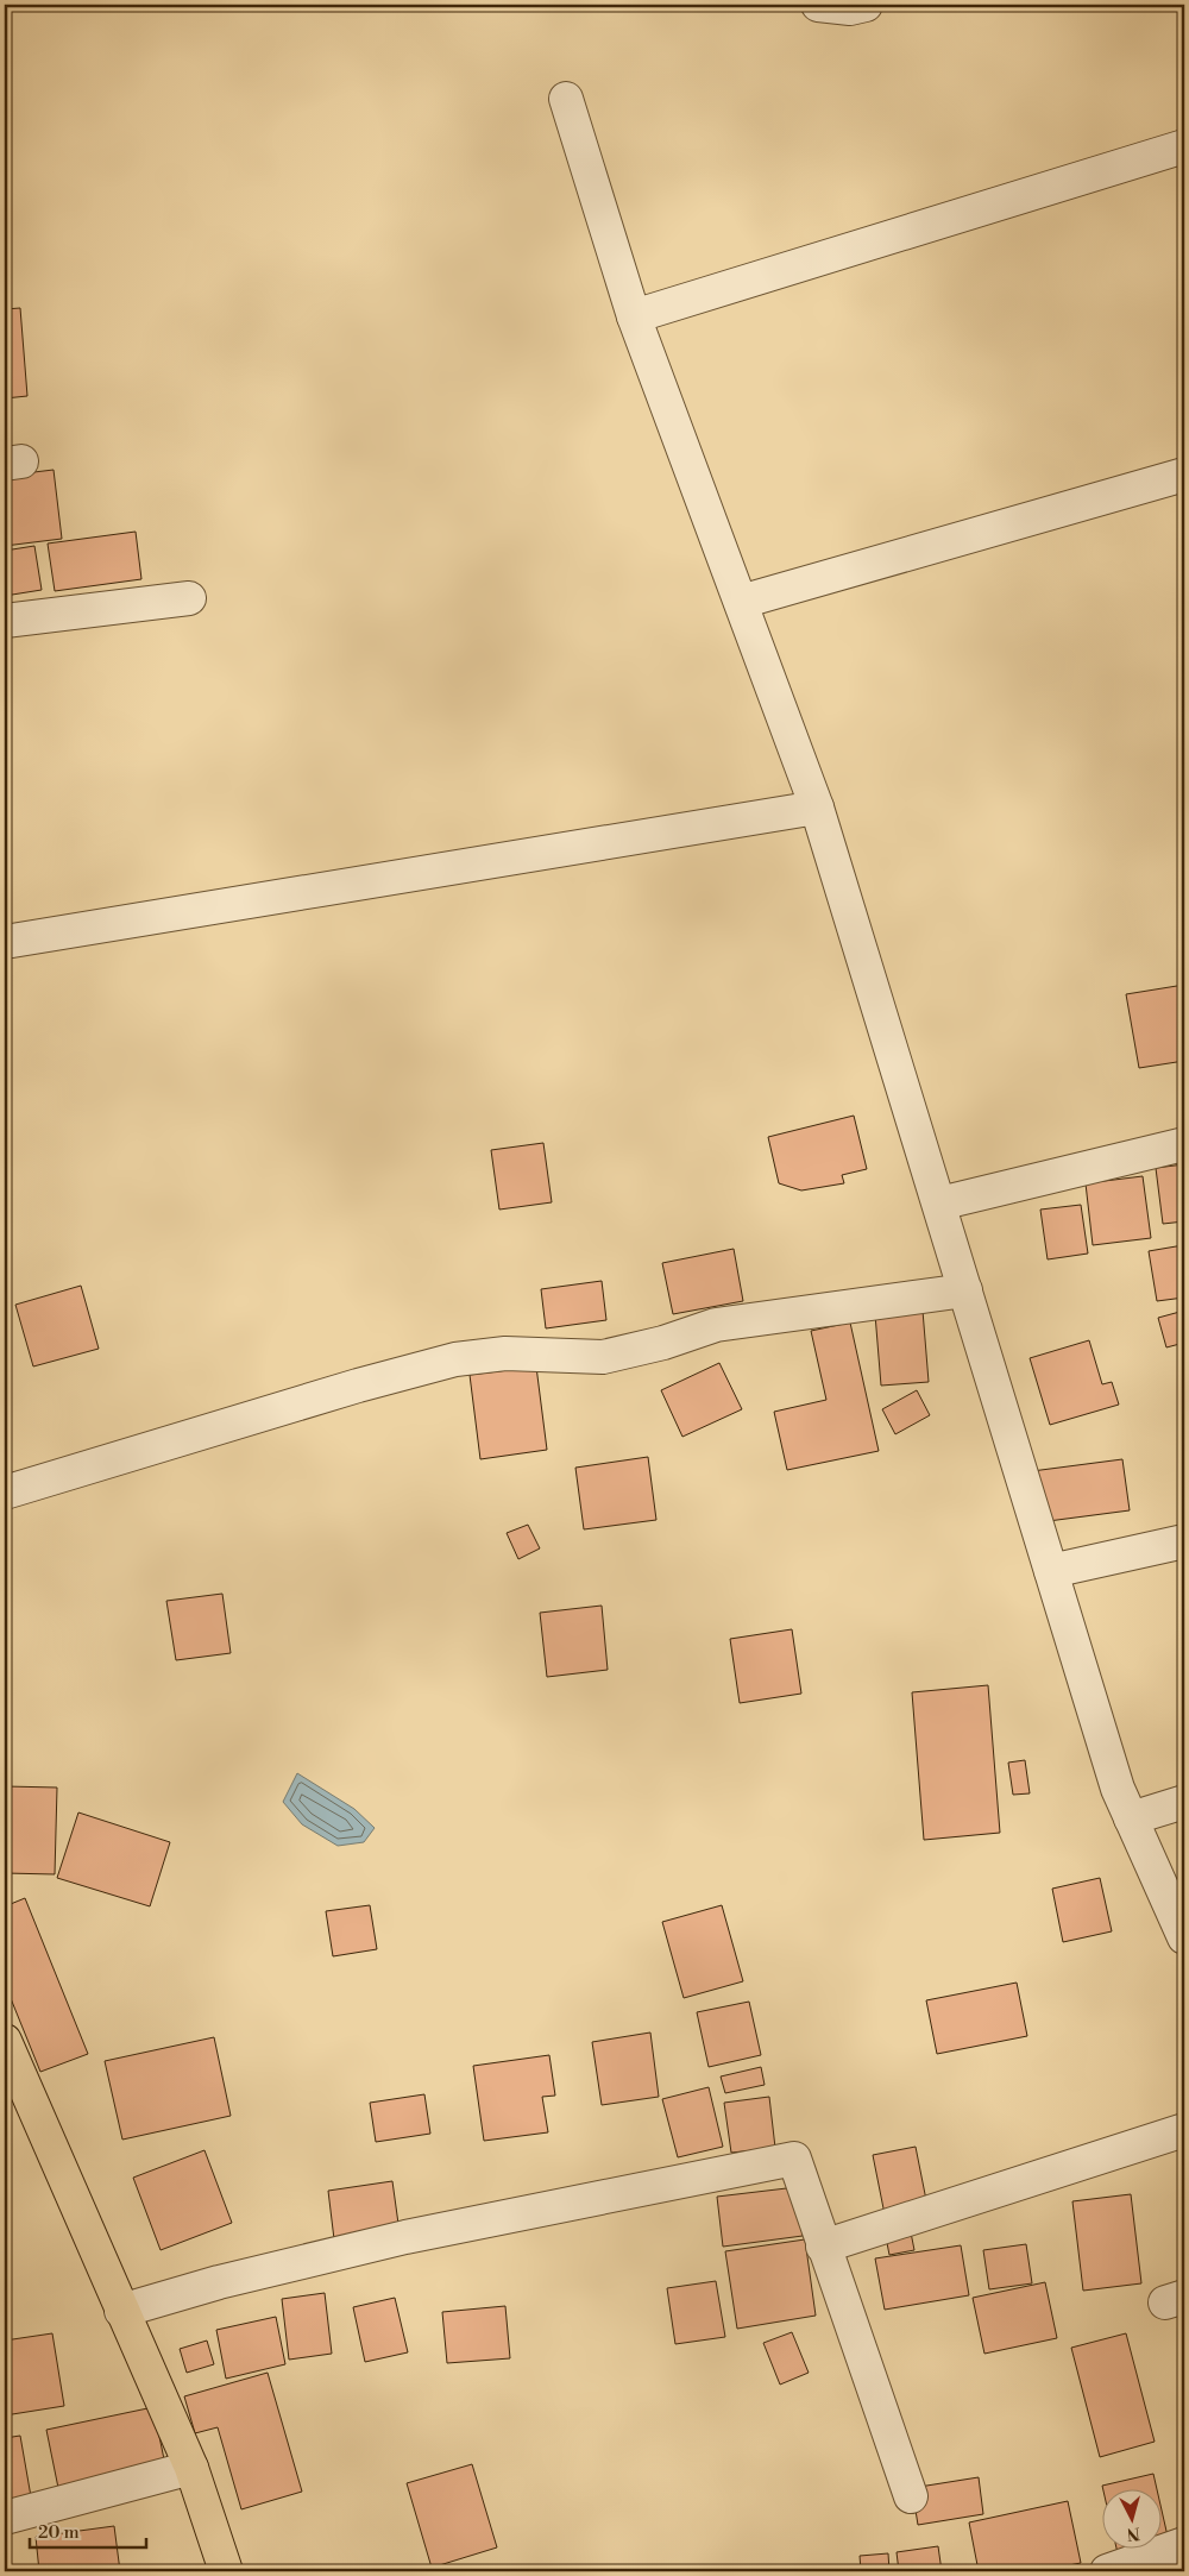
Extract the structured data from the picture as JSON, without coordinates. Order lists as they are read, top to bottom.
{
  "scale_bar": "20 m",
  "north": "bottom"
}
